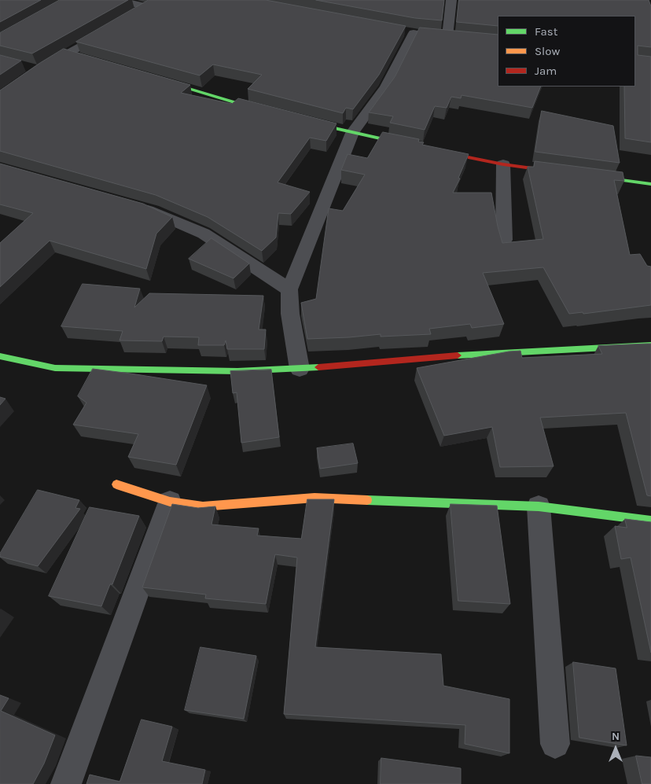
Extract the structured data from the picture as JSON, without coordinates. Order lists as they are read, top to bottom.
{
  "legend": ["Fast", "Slow", "Jam"],
  "north": "top"
}
